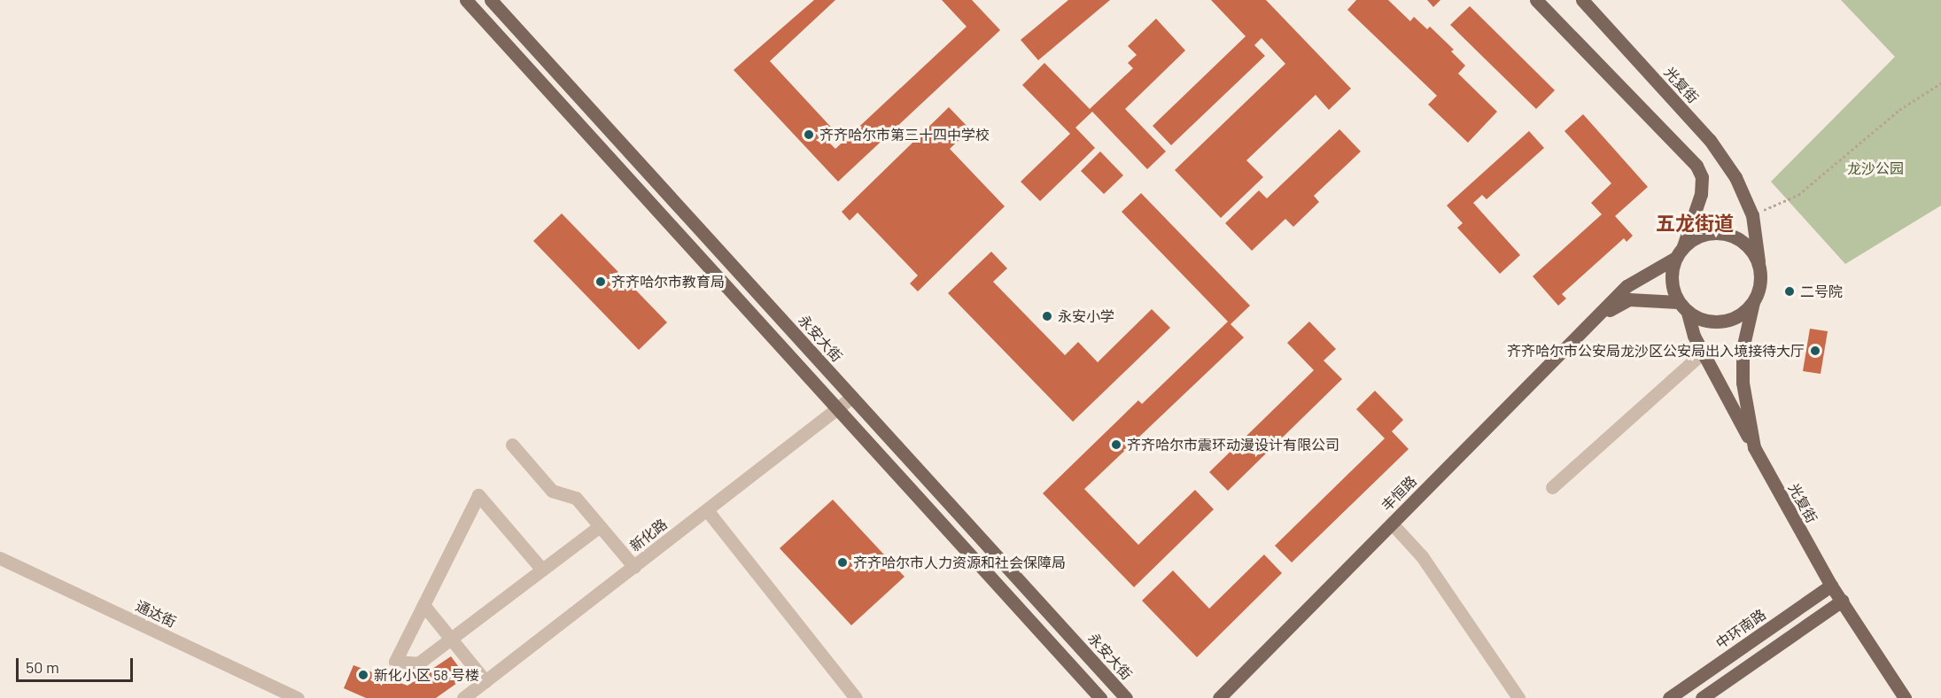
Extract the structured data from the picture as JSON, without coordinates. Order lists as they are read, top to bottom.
{
  "streets": {
    "main road": [
      "光复街",
      "永安大街",
      "丰恒路",
      "中环南路"
    ],
    "street": ["新化路", "通达街"]
  },
  "crossings": [
    ["光复街", "中环南路"],
    ["永安大街", "新化路"]
  ],
  "districts": ["五龙街道"],
  "parks": ["龙沙公园"],
  "places": [
    "齐齐哈尔市第三十四中学校",
    "齐齐哈尔市教育局",
    "二号院",
    "永安小学",
    "齐齐哈尔市公安局龙沙区公安局出入境接待大厅",
    "齐齐哈尔市震环动漫设计有限公司",
    "齐齐哈尔市人力资源和社会保障局",
    "新化小区 58 号楼"
  ],
  "scale_bar": "50 m"
}
